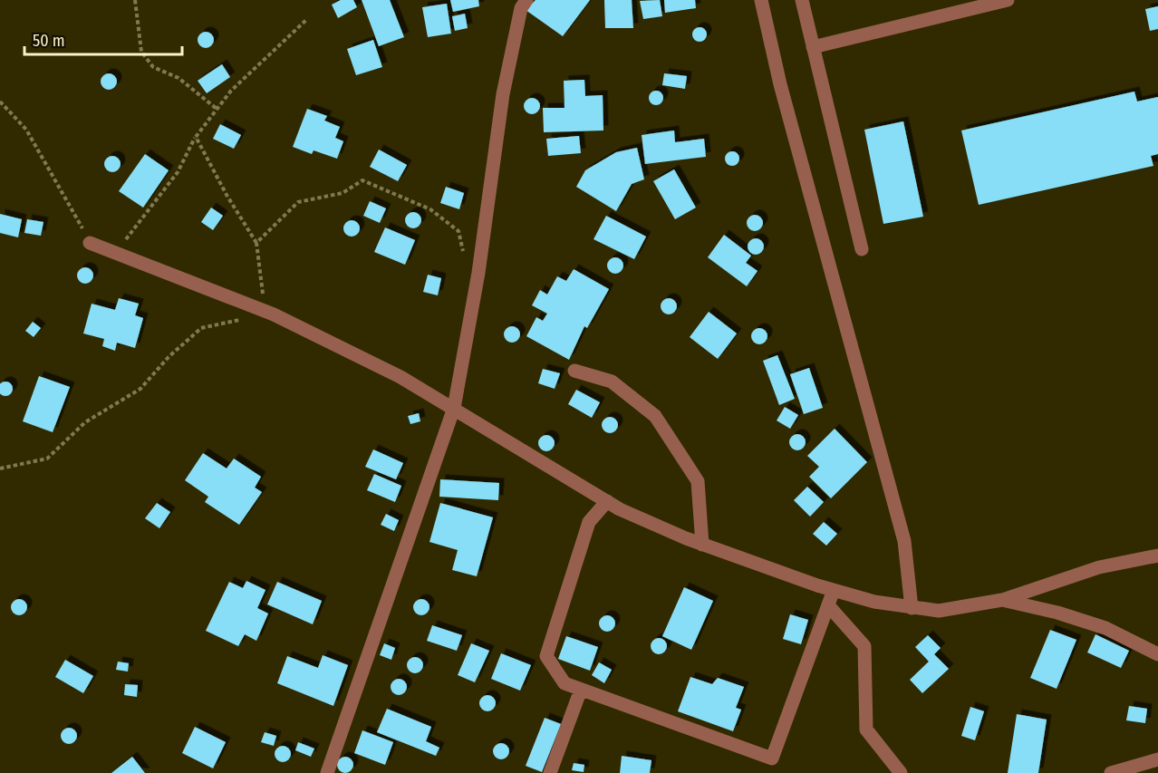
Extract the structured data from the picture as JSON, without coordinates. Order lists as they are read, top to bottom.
{
  "scale_bar": "50 m"
}
